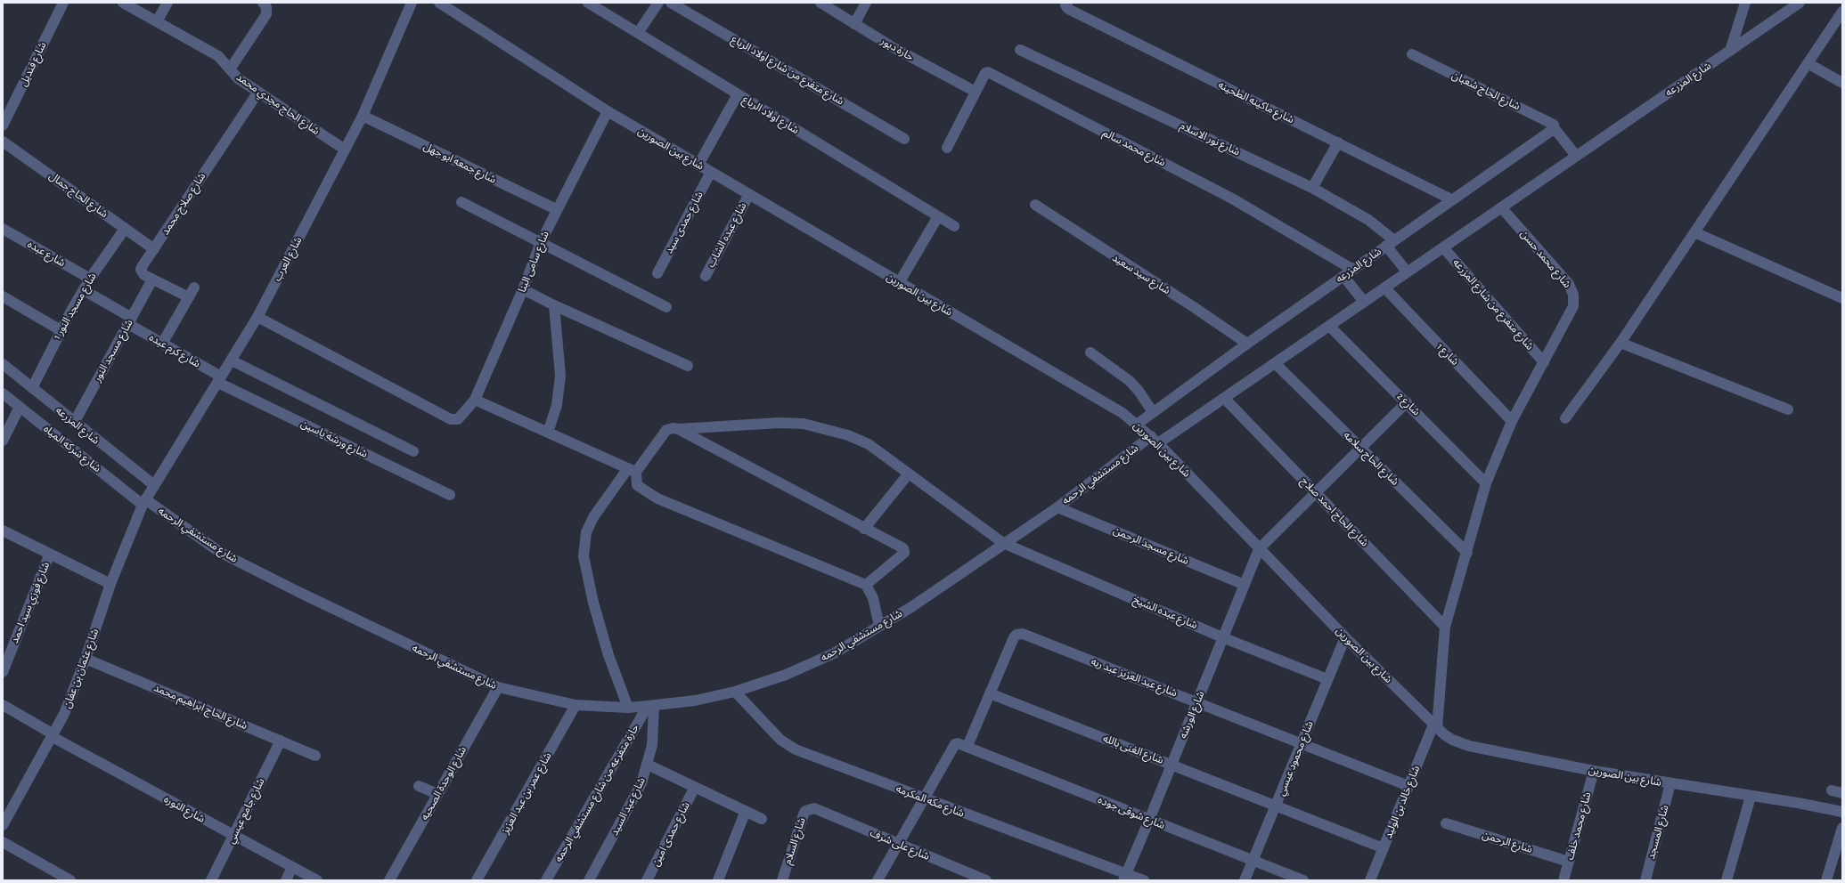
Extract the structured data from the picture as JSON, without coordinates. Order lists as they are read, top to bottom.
{
  "streets": {
    "street": [
      "حارة دبور",
      "شارع قنديل",
      "شارع متفرع من شارع اولاد الرباع",
      "شارع المزرعه",
      "شارع الحاج شعبان",
      "شارع ماكينه الطحينه",
      "شارع الحاج مجدي محمد",
      "شارع اولاد الرباع",
      "شارع نور الاسلام",
      "شارع محمد سالم",
      "شارع بين الصورين",
      "شارع جمعه ابو جهل",
      "شارع الحاج جمال",
      "شارع صلاح محمد",
      "شارع حمدى سيد",
      "شارع عبده الشاب",
      "شارع عبده",
      "شارع العرب",
      "شارع محمد حسن",
      "شارع سامى البنا",
      "شارع سيد سعيد",
      "شارع متفرع من شارع المزرعه",
      "شارع مسجد النور 1",
      "شارع مسجد النور",
      "شارع كرم عبده",
      "شارع 1",
      "شارع 2",
      "شارع ورشة ياسين",
      "شارع شركه المياه",
      "شارع الحاج سلامه",
      "شارع مستشفي الرحمه",
      "شارع الحاج احمد صلاح",
      "شارع مسجد الرحمن",
      "شارع فوزي سيد احمد",
      "شارع عبده الشيخ",
      "شارع عثمان بن عفان",
      "شارع عبد العزيز عبد ربه",
      "شارع الحاج ابراهيم محمد",
      "شارع الورشه",
      "شارع الغنى بالله",
      "شارع محمود عيسي",
      "شارع الوحدة الصحيه",
      "شارع عمر بن عبد العزيز",
      "حارة متفرعه من شارع مستشفي الرحمه",
      "شارع مكه المكرمه",
      "شارع خالد بن الوليد",
      "شارع عيد السيد",
      "شارع الثوره",
      "شارع جامع عيسي",
      "شارع شوقى جوده",
      "شارع محمد خلف",
      "شارع المسجد",
      "شارع حمدى امين",
      "شارع السلام",
      "شارع الرحمن",
      "شارع على شرف"
    ]
  },
  "crossings": [
    ["حارة دبور", "شارع محمد سالم"],
    ["شارع المزرعه", "شارع الحاج شعبان"],
    ["شارع المزرعه", "شارع ماكينه الطحينه"],
    ["شارع المزرعه", "شارع نور الاسلام"],
    ["شارع المزرعه", "شارع محمد سالم"],
    ["شارع المزرعه", "شارع بين الصورين"],
    ["شارع المزرعه", "شارع العرب"],
    ["شارع المزرعه", "شارع محمد حسن"],
    ["شارع المزرعه", "شارع سيد سعيد"],
    ["شارع المزرعه", "شارع متفرع من شارع المزرعه"],
    ["شارع المزرعه", "شارع مسجد النور 1"],
    ["شارع المزرعه", "شارع مسجد النور"],
    ["شارع المزرعه", "شارع 1"],
    ["شارع المزرعه", "شارع 2"],
    ["شارع المزرعه", "شارع الحاج سلامه"],
    ["شارع المزرعه", "شارع مستشفي الرحمه"],
    ["شارع المزرعه", "شارع الحاج احمد صلاح"],
    ["شارع الحاج مجدي محمد", "شارع صلاح محمد"],
    ["شارع الحاج مجدي محمد", "شارع العرب"],
    ["شارع بين الصورين", "شارع حمدى سيد"],
    ["شارع بين الصورين", "شارع عبده الشاب"],
    ["شارع بين الصورين", "شارع سامى البنا"],
    ["شارع بين الصورين", "شارع مستشفي الرحمه"],
    ["شارع بين الصورين", "شارع الورشه"],
    ["شارع بين الصورين", "شارع محمود عيسي"],
    ["شارع بين الصورين", "شارع خالد بن الوليد"],
    ["شارع بين الصورين", "شارع محمد خلف"],
    ["شارع بين الصورين", "شارع المسجد"],
    ["شارع جمعه ابو جهل", "شارع العرب"],
    ["شارع جمعه ابو جهل", "شارع سامى البنا"],
    ["شارع الحاج جمال", "شارع صلاح محمد"],
    ["شارع الحاج جمال", "شارع مسجد النور 1"],
    ["شارع صلاح محمد", "شارع مسجد النور"],
    ["شارع عبده", "شارع مسجد النور 1"],
    ["شارع العرب", "شارع سامى البنا"],
    ["شارع العرب", "شارع كرم عبده"],
    ["شارع العرب", "شارع ورشة ياسين"],
    ["شارع العرب", "شارع شركه المياه"],
    ["شارع العرب", "شارع مستشفي الرحمه"],
    ["شارع العرب", "شارع عثمان بن عفان"],
    ["شارع محمد حسن", "شارع متفرع من شارع المزرعه"],
    ["شارع محمد حسن", "شارع 1"],
    ["شارع محمد حسن", "شارع 2"],
    ["شارع محمد حسن", "شارع خالد بن الوليد"],
    ["شارع مسجد النور 1", "شارع كرم عبده"],
    ["شارع مسجد النور", "شارع كرم عبده"],
    ["شارع كرم عبده", "شارع ورشة ياسين"],
    ["شارع 2", "شارع خالد بن الوليد"],
    ["شارع شركه المياه", "شارع مستشفي الرحمه"],
    ["شارع شركه المياه", "شارع عثمان بن عفان"],
    ["شارع الحاج سلامه", "شارع خالد بن الوليد"],
    ["شارع مستشفي الرحمه", "شارع مسجد الرحمن"],
    ["شارع مستشفي الرحمه", "شارع عبده الشيخ"],
    ["شارع مستشفي الرحمه", "شارع عثمان بن عفان"],
    ["شارع مستشفي الرحمه", "شارع الوحدة الصحيه"],
    ["شارع مستشفي الرحمه", "شارع عمر بن عبد العزيز"],
    ["شارع مستشفي الرحمه", "حارة متفرعه من شارع مستشفي الرحمه"],
    ["شارع مستشفي الرحمه", "شارع مكه المكرمه"],
    ["شارع مستشفي الرحمه", "شارع عيد السيد"],
    ["شارع الحاج احمد صلاح", "شارع خالد بن الوليد"],
    ["شارع مسجد الرحمن", "شارع الورشه"],
    ["شارع عبده الشيخ", "شارع الورشه"],
    ["شارع عبده الشيخ", "شارع محمود عيسي"],
    ["شارع عثمان بن عفان", "شارع الحاج ابراهيم محمد"],
    ["شارع عثمان بن عفان", "شارع الثوره"],
    ["شارع عبد العزيز عبد ربه", "شارع الورشه"],
    ["شارع عبد العزيز عبد ربه", "شارع الغنى بالله"],
    ["شارع عبد العزيز عبد ربه", "شارع محمود عيسي"],
    ["شارع عبد العزيز عبد ربه", "شارع خالد بن الوليد"],
    ["شارع الحاج ابراهيم محمد", "شارع جامع عيسي"],
    ["شارع الورشه", "شارع الغنى بالله"],
    ["شارع الورشه", "شارع مكه المكرمه"],
    ["شارع الورشه", "شارع شوقى جوده"],
    ["شارع الغنى بالله", "شارع محمود عيسي"],
    ["شارع الغنى بالله", "شارع خالد بن الوليد"],
    ["شارع محمود عيسي", "شارع شوقى جوده"],
    ["حارة متفرعه من شارع مستشفي الرحمه", "شارع عيد السيد"],
    ["شارع الثوره", "شارع جامع عيسي"],
    ["شارع محمد خلف", "شارع الرحمن"],
    ["شارع السلام", "شارع على شرف"]
  ]
}
